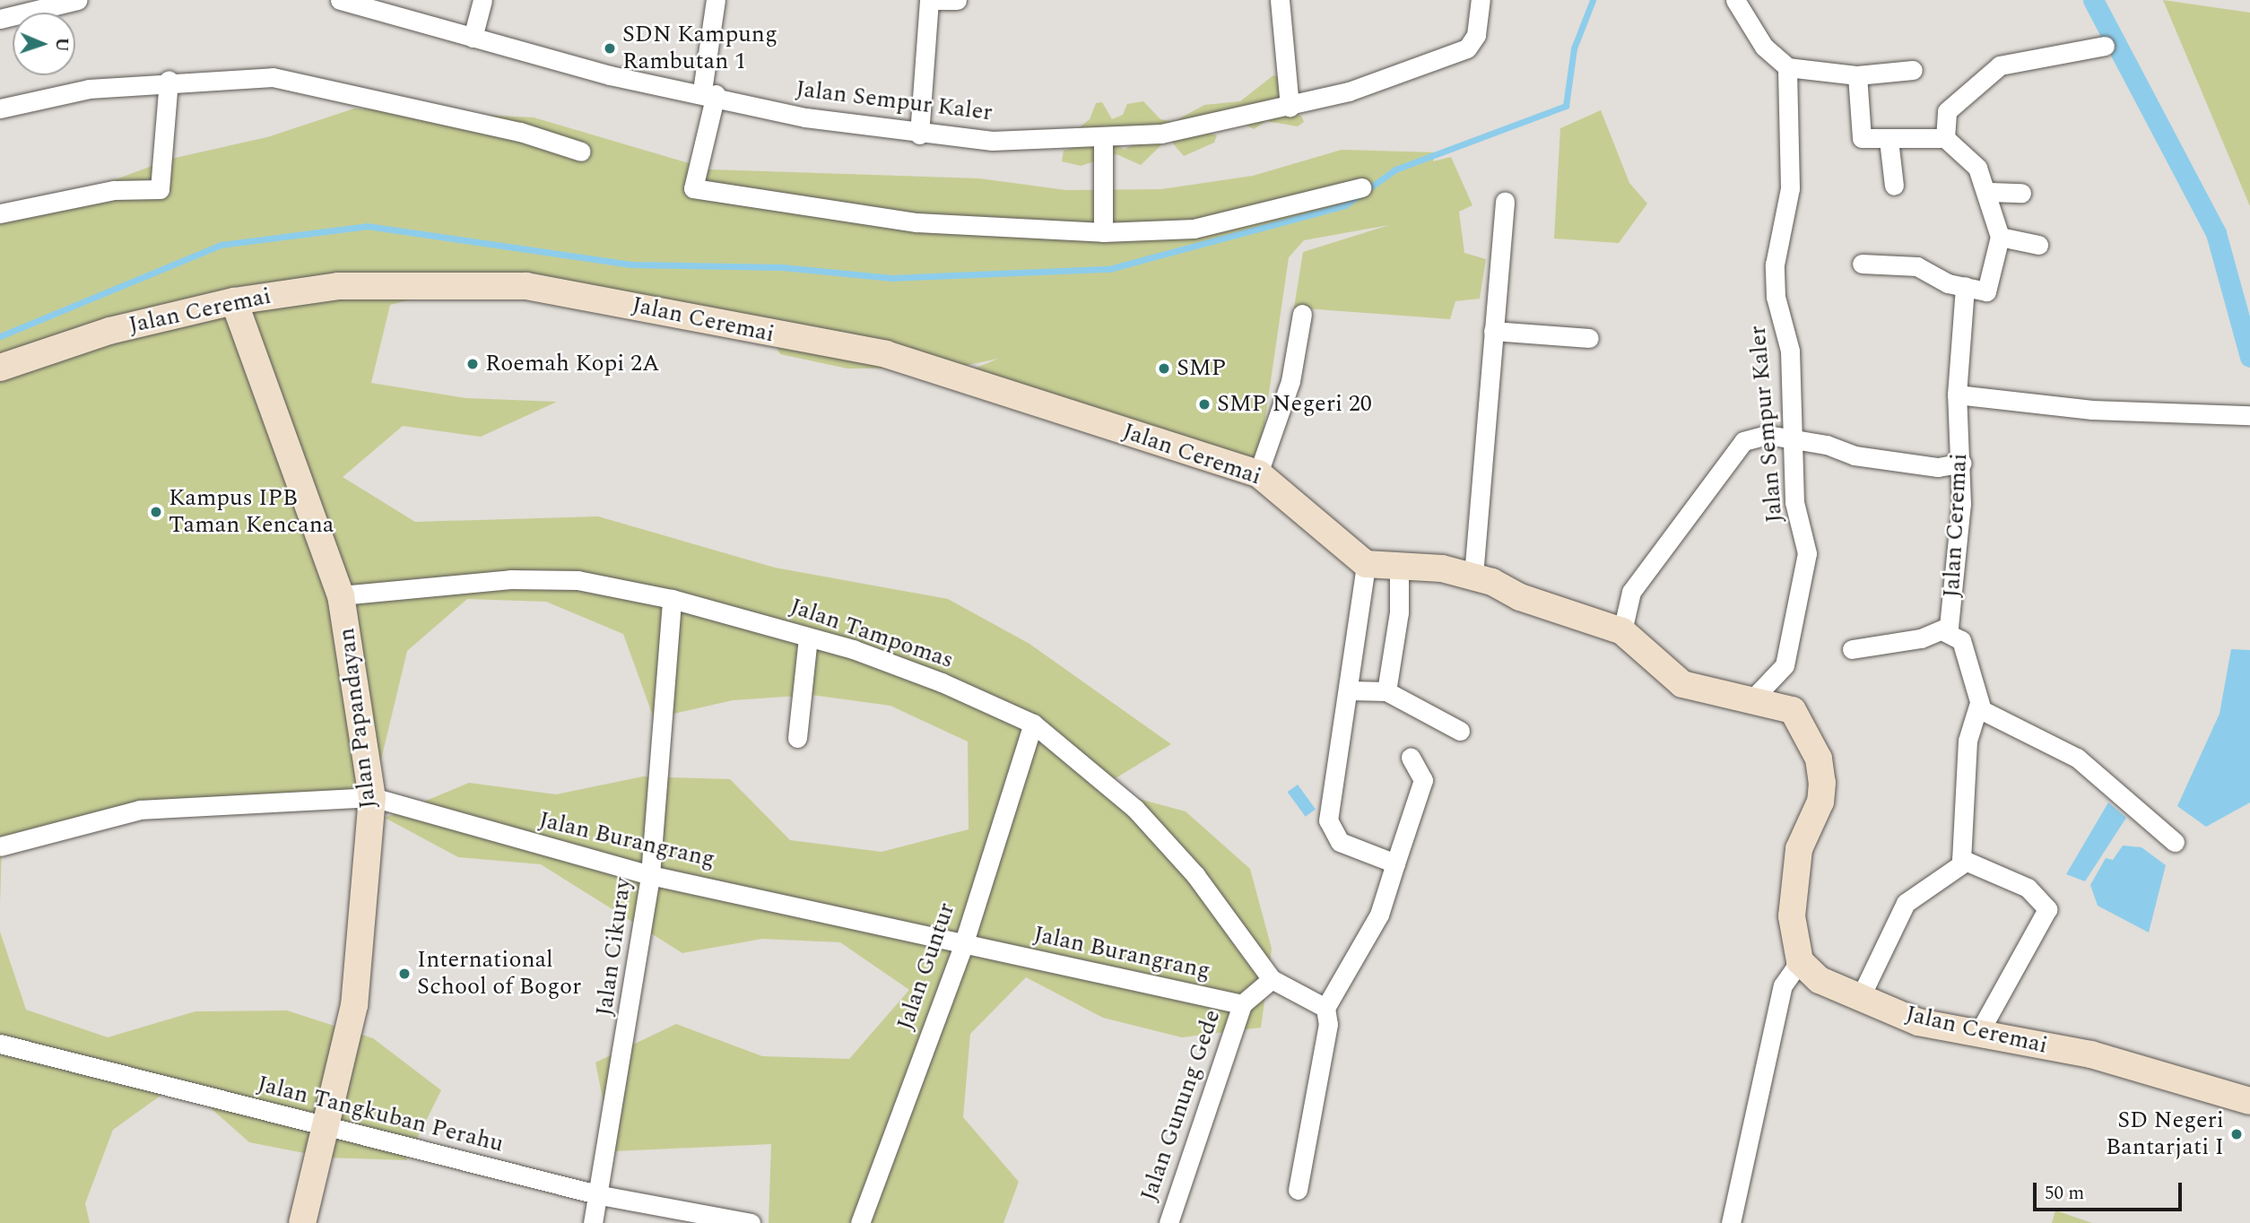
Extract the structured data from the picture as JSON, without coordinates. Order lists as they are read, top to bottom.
{
  "streets": {
    "street": [
      "Jalan Sempur Kaler",
      "Jalan Ceremai",
      "Jalan Tampomas",
      "Jalan Papandayan",
      "Jalan Burangrang",
      "Jalan Cikuray",
      "Jalan Guntur",
      "Jalan Gunung Gede",
      "Jalan Tangkuban Perahu"
    ]
  },
  "crossings": [
    ["Jalan Ceremai", "Jalan Papandayan"],
    ["Jalan Tampomas", "Jalan Papandayan"],
    ["Jalan Tampomas", "Jalan Cikuray"],
    ["Jalan Tampomas", "Jalan Guntur"],
    ["Jalan Papandayan", "Jalan Burangrang"],
    ["Jalan Papandayan", "Jalan Tangkuban Perahu"],
    ["Jalan Burangrang", "Jalan Cikuray"],
    ["Jalan Burangrang", "Jalan Guntur"],
    ["Jalan Burangrang", "Jalan Gunung Gede"],
    ["Jalan Cikuray", "Jalan Tangkuban Perahu"]
  ],
  "places": [
    "SDN Kampung Rambutan 1",
    "Roemah Kopi 2A",
    "SMP",
    "SMP Negeri 20",
    "Kampus IPB Taman Kencana",
    "International School of Bogor",
    "SD Negeri Bantarjati I"
  ],
  "scale_bar": "50 m",
  "north": "right"
}
